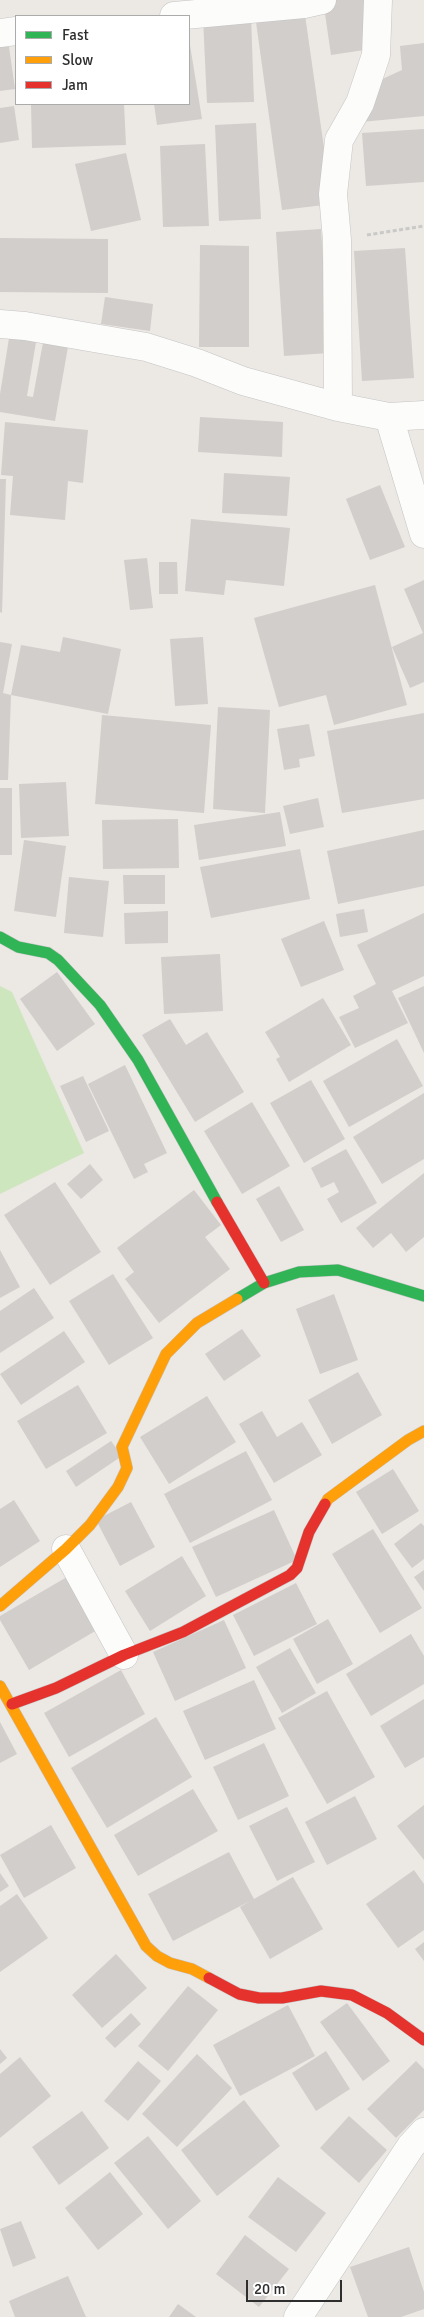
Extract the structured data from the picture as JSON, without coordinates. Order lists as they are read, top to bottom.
{
  "legend": ["Fast", "Slow", "Jam"],
  "scale_bar": "20 m"
}
